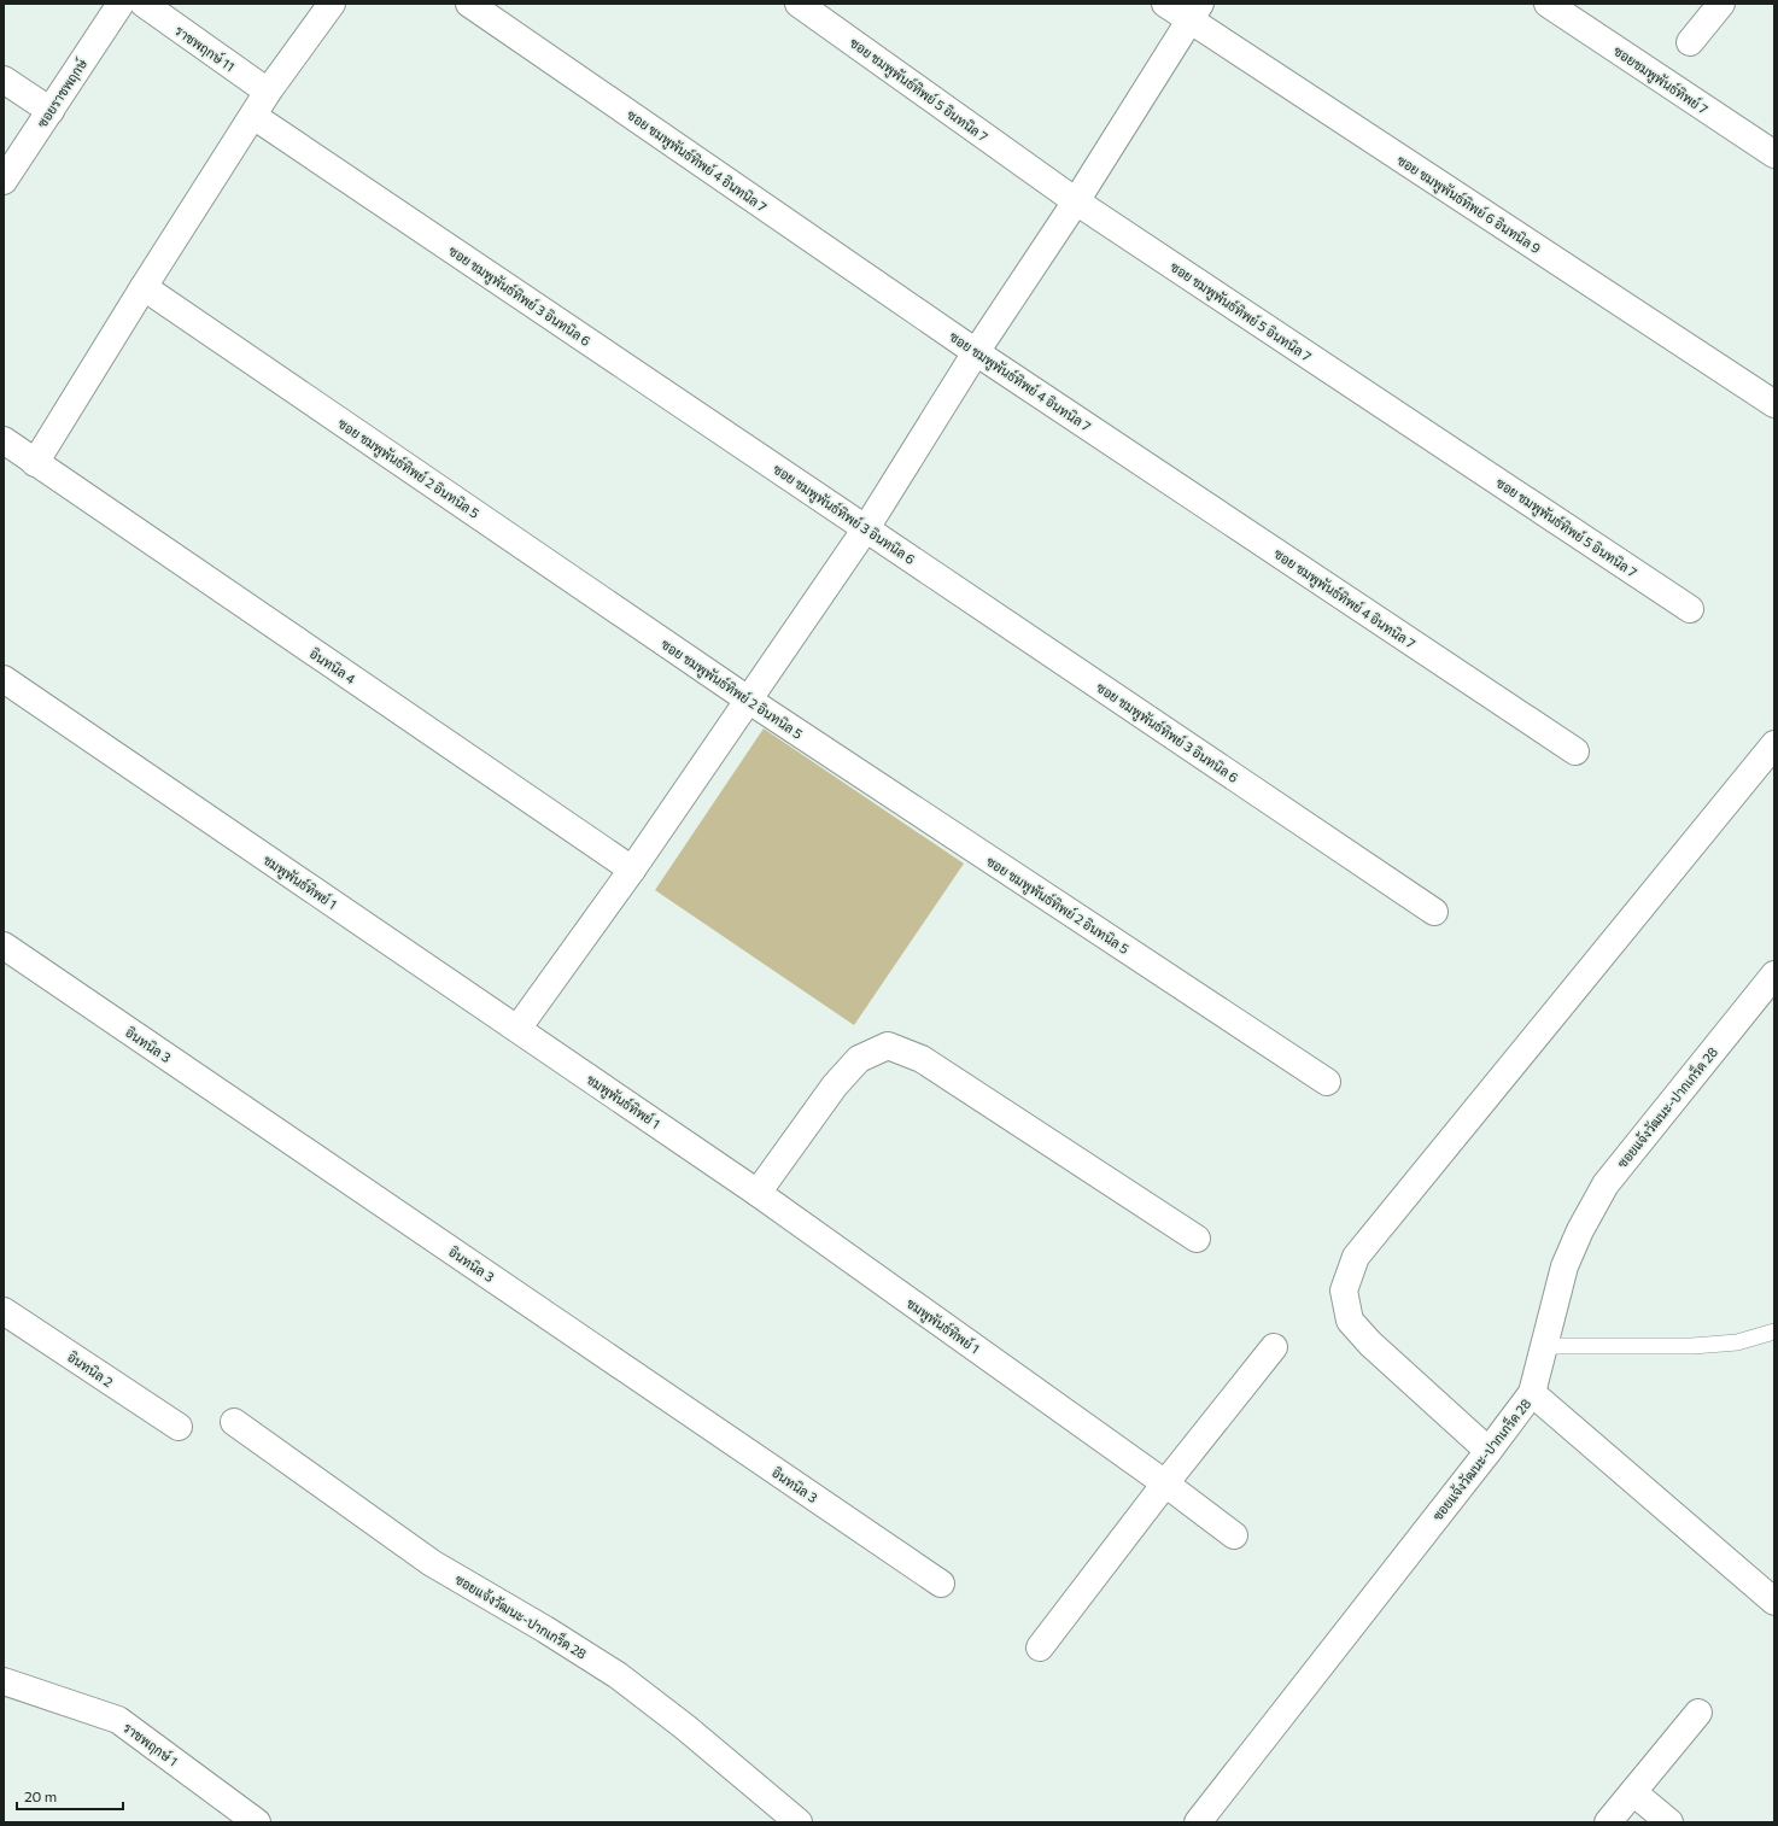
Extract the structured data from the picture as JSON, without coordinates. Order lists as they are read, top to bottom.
{
  "streets": {
    "street": [
      "ราชพฤกษ์ 11",
      "ซอยชมพูพันธ์ทิพย์ 7",
      "ซอย ชมพูพันธ์ทิพย์ 5 อินทนิล 7",
      "ซอยราชพฤกษ์",
      "ซอย ชมพูพันธ์ทิพย์ 4 อินทนิล 7",
      "ซอย ชมพูพันธ์ทิพย์ 6 อินทนิล 9",
      "ซอย ชมพูพันธ์ทิพย์ 3 อินทนิล 6",
      "ซอย ชมพูพันธ์ทิพย์ 2 อินทนิล 5",
      "อินทนิล 4",
      "ชมพูพันธ์ทิพย์ 1",
      "อินทนิล 3",
      "ซอยแจ้งวัฒนะ-ปากเกร็ด 28",
      "อินทนิล 2",
      "ราชพฤกษ์ 1"
    ]
  },
  "scale_bar": "20 m"
}
